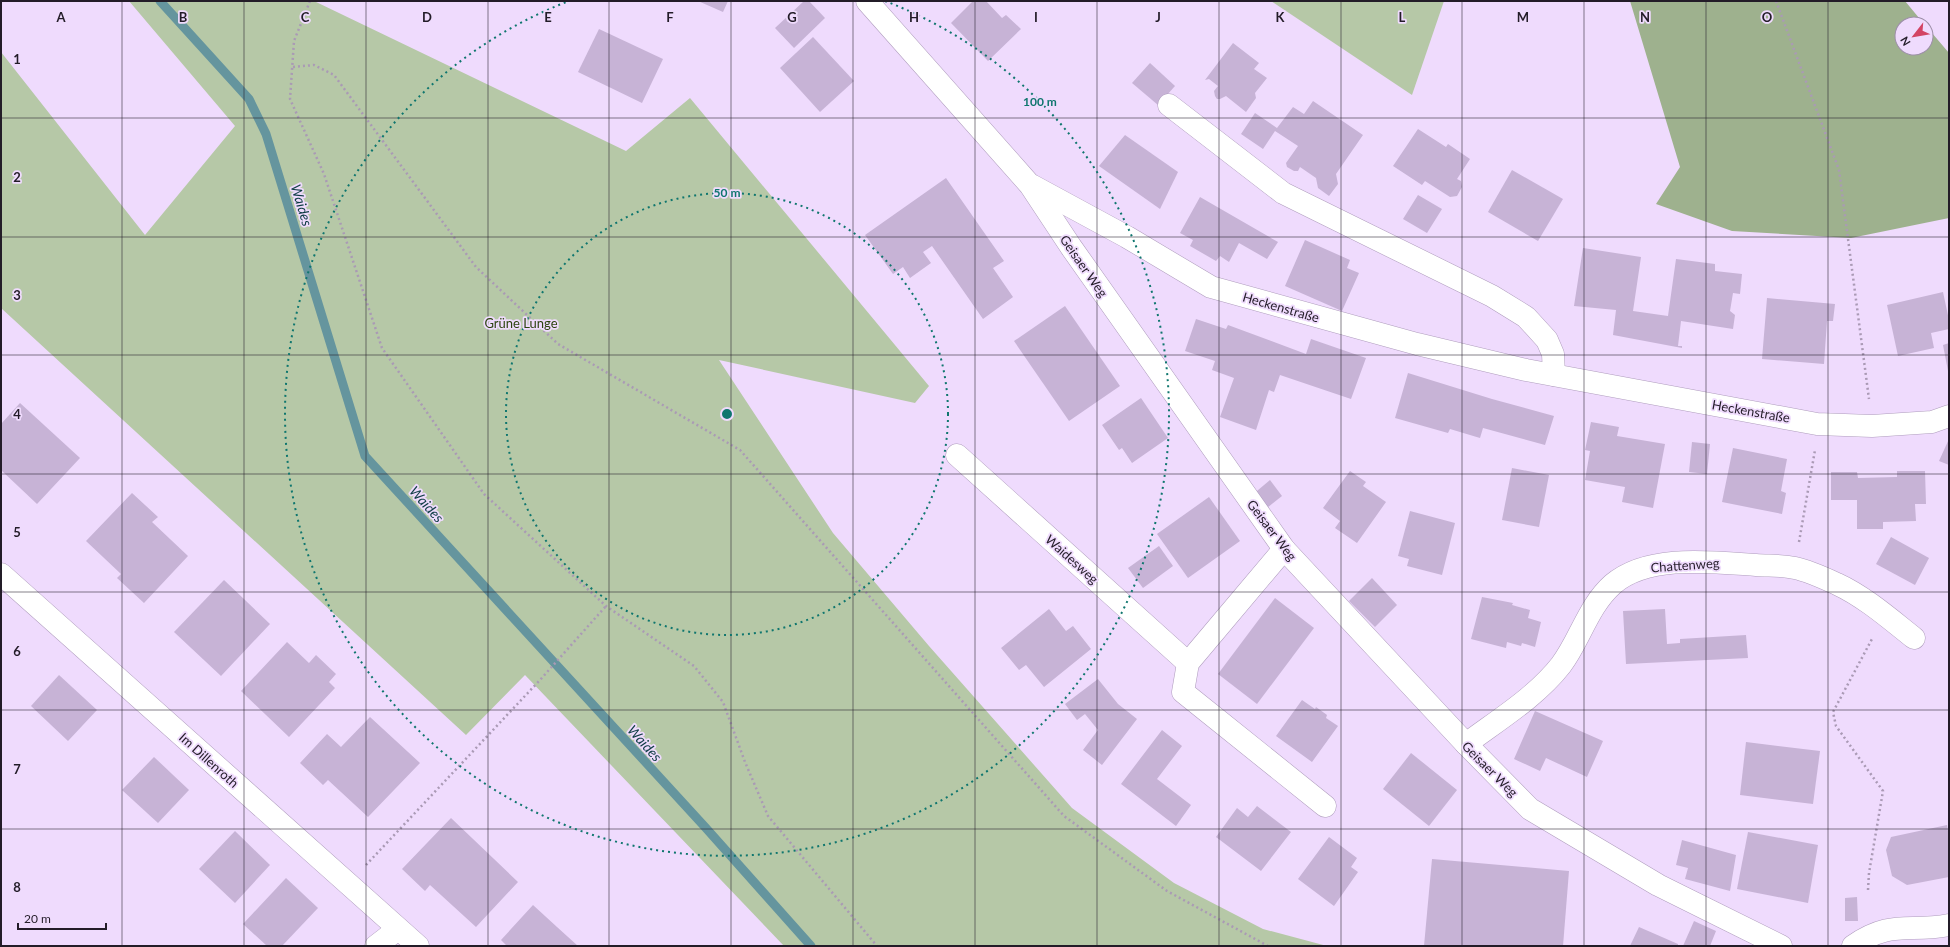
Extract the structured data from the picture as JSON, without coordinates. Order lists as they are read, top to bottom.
{
  "streets": {
    "street": [
      "Geisaer Weg",
      "Heckenstraße",
      "Waidesweg",
      "Chattenweg",
      "Im Dillenroth"
    ]
  },
  "crossings": [
    ["Geisaer Weg", "Heckenstraße"],
    ["Geisaer Weg", "Chattenweg"]
  ],
  "water": ["Waides"],
  "parks": ["Grüne Lunge"],
  "scale_bar": "20 m",
  "north": "bottom left",
  "grid": {
    "columns": [
      "A",
      "B",
      "C",
      "D",
      "E",
      "F",
      "G",
      "H",
      "I",
      "J",
      "K",
      "L",
      "M",
      "N",
      "O"
    ],
    "rows": [
      "1",
      "2",
      "3",
      "4",
      "5",
      "6",
      "7",
      "8"
    ]
  },
  "rings": ["100 m", "50 m"]
}
